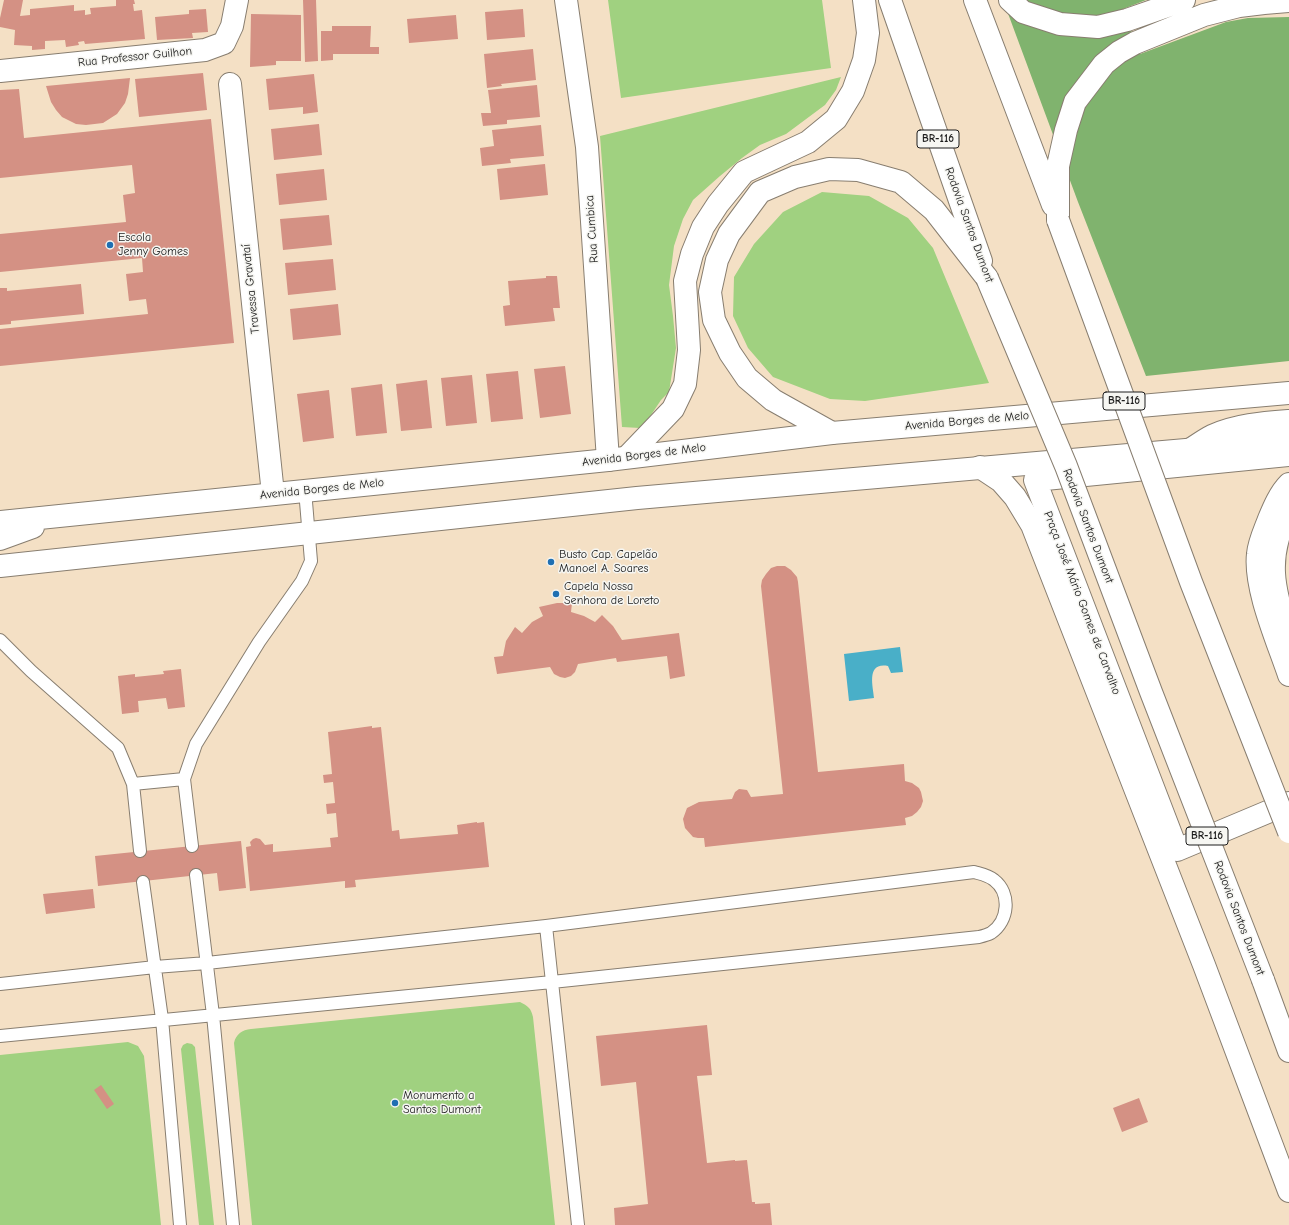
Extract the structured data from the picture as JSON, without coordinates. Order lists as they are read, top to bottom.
{
  "streets": {
    "main road": [
      "Rua Professor Guilhon",
      "BR-116",
      "Rodovia Santos Dumont",
      "Rua Cumbica",
      "Travessa Gravataí",
      "Avenida Borges de Melo",
      "Praça José Mário Gomes de Carvalho"
    ]
  },
  "crossings": [
    ["Rua Cumbica", "Avenida Borges de Melo"],
    ["Travessa Gravataí", "Avenida Borges de Melo"]
  ],
  "places": [
    "Escola Jenny Gomes",
    "Busto Cap. Capelão Manoel A. Soares",
    "Capela Nossa Senhora de Loreto",
    "Monumento a Santos Dumont"
  ]
}
